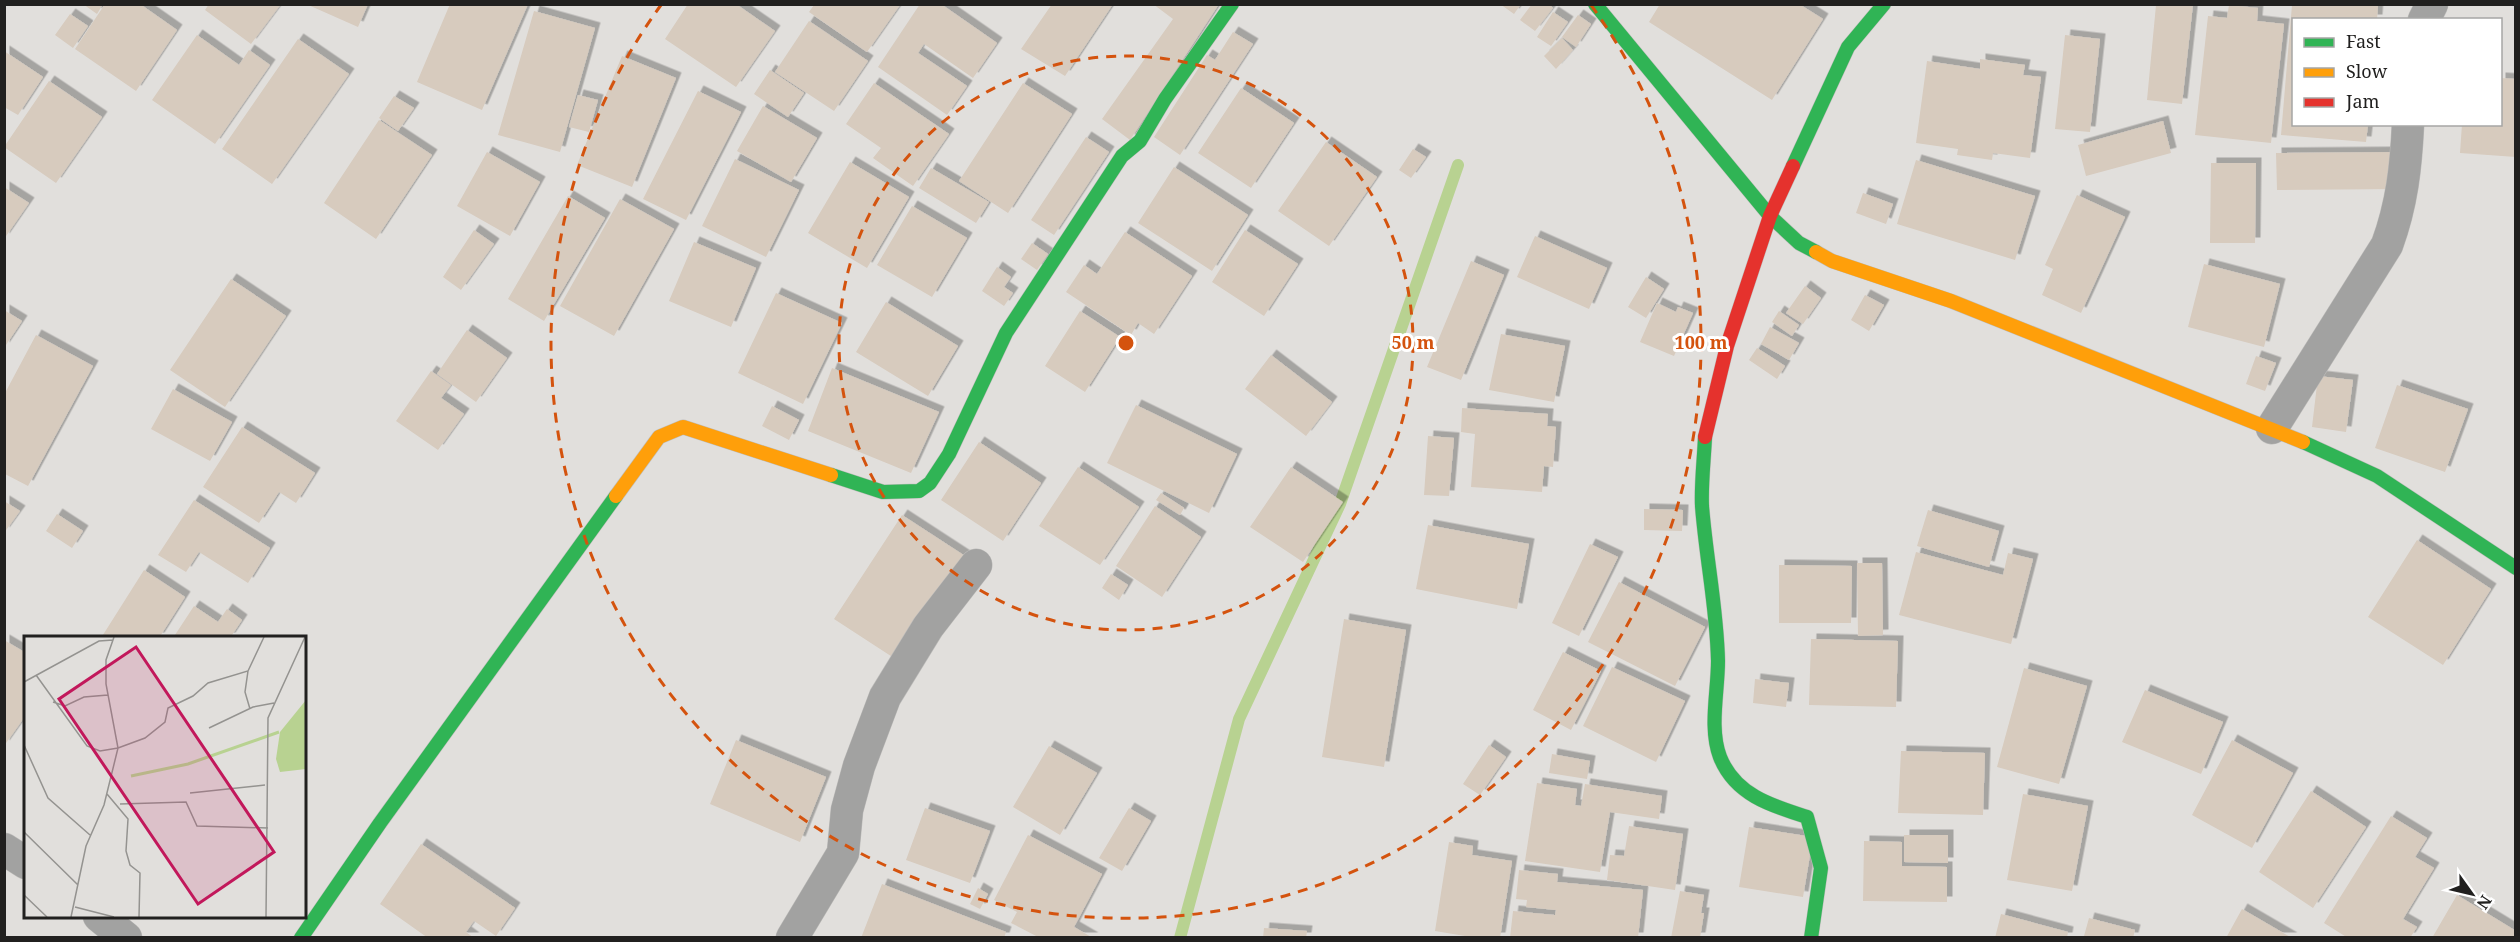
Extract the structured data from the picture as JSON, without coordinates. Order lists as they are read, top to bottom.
{
  "legend": ["Fast", "Slow", "Jam"],
  "north": "bottom right",
  "rings": ["50 m", "100 m"]
}
